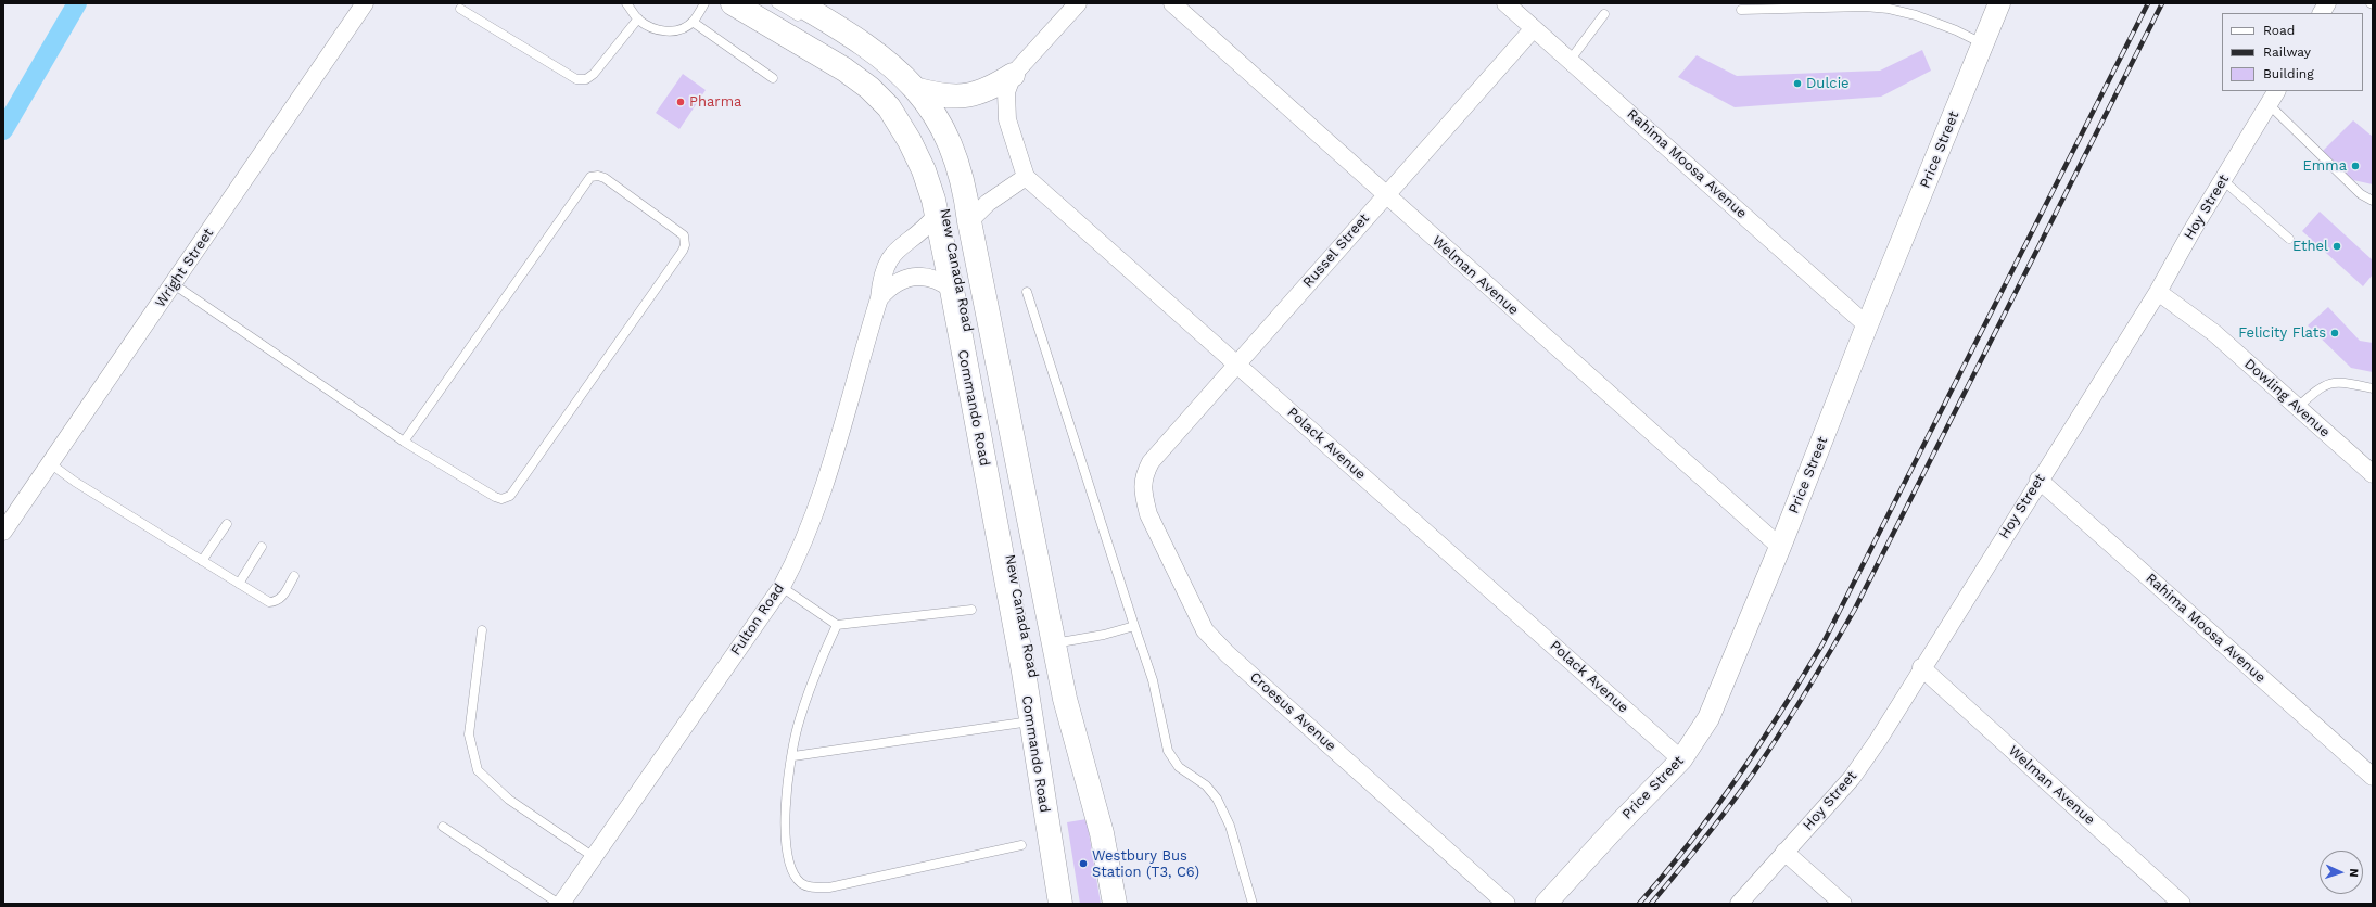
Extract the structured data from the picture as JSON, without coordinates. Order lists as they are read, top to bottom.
{
  "streets": {
    "main road": ["Commando Road"],
    "street": [
      "Price Street",
      "Rahima Moosa Avenue",
      "Hoy Street",
      "Russel Street",
      "Wright Street",
      "Welman Avenue",
      "Dowling Avenue",
      "Polack Avenue",
      "Fulton Road",
      "Croesus Avenue"
    ],
    "lane": ["New Canada Road"]
  },
  "crossings": [
    ["Price Street", "Rahima Moosa Avenue"],
    ["Price Street", "Welman Avenue"],
    ["Price Street", "Polack Avenue"],
    ["Rahima Moosa Avenue", "Hoy Street"],
    ["Rahima Moosa Avenue", "Russel Street"],
    ["Hoy Street", "Welman Avenue"],
    ["Hoy Street", "Dowling Avenue"],
    ["Russel Street", "Welman Avenue"],
    ["Russel Street", "Polack Avenue"],
    ["Russel Street", "Croesus Avenue"],
    ["New Canada Road", "Commando Road"],
    ["New Canada Road", "Fulton Road"],
    ["Commando Road", "Fulton Road"],
    ["Polack Avenue", "Fulton Road"]
  ],
  "places": [
    "Dulcie",
    "Pharma",
    "Emma",
    "Ethel",
    "Felicity Flats",
    "Westbury Bus Station (T3, C6)"
  ],
  "legend": ["Road", "Railway", "Building"],
  "north": "right"
}
